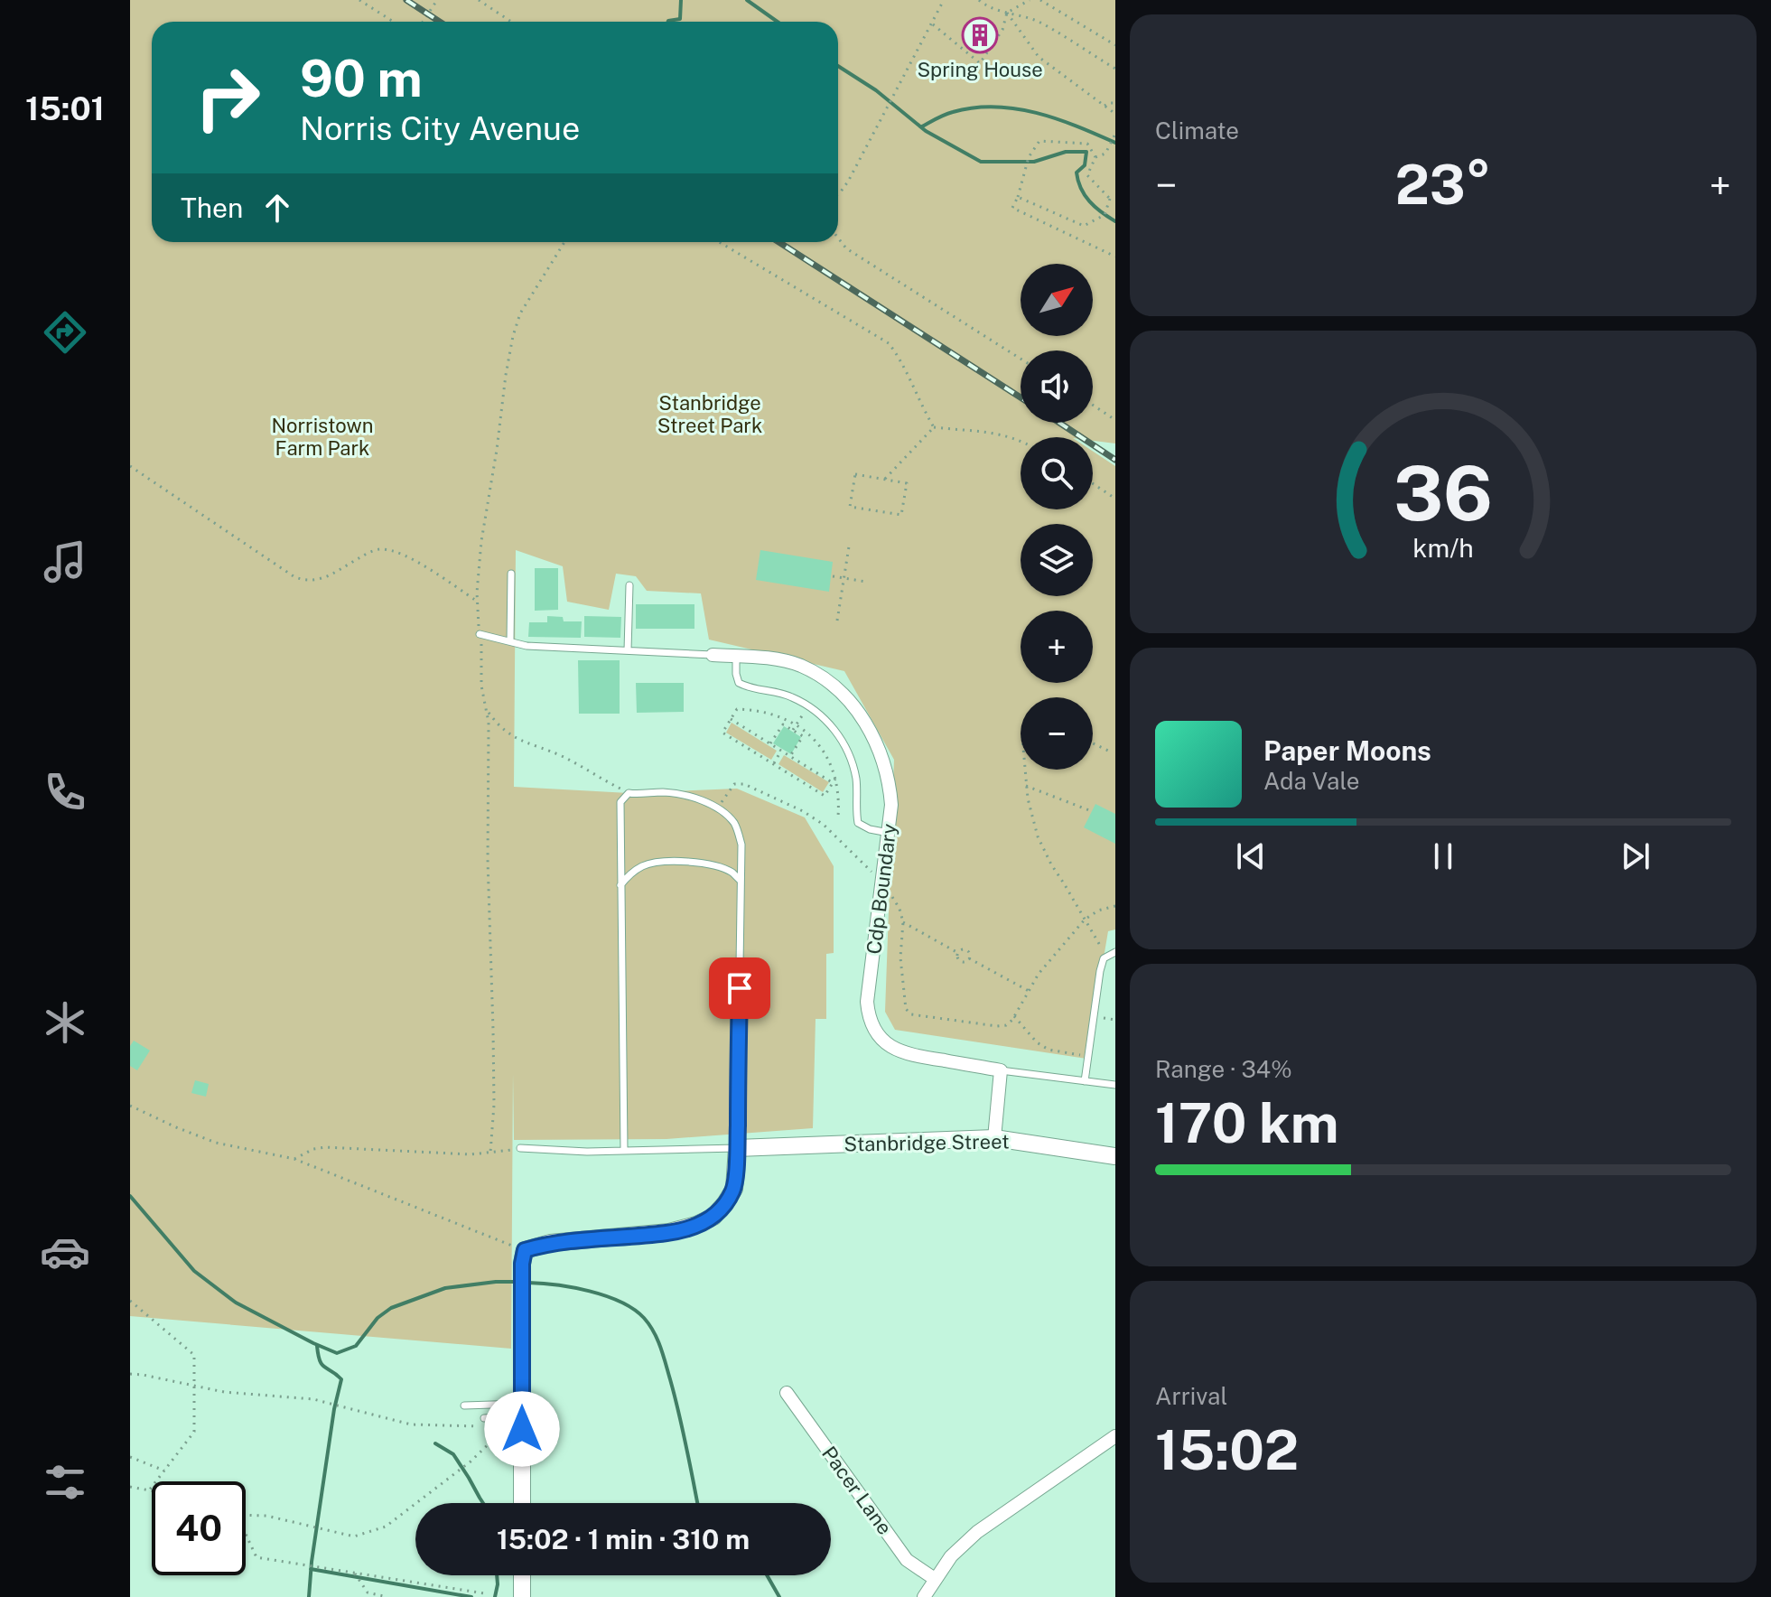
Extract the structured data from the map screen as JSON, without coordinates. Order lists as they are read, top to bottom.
{
  "streets": {
    "street": ["Cdp Boundary", "Stanbridge Street", "Pacer Lane"]
  },
  "parks": ["Stanbridge Street Park", "Norristown Farm Park"],
  "places": {
    "building": ["Spring House"]
  },
  "north": "top right",
  "page": {
    "tabs": "15:01",
    "tile": [
      "Climate",
      ["Range · 34%", "170 km"],
      ["Arrival", "15:02"]
    ],
    "turn": ["90 m", "Norris City Avenue"],
    "heat": ["−", "23°", "+"],
    "then": "Then",
    "map_buttons": ["+", "−"],
    "song": ["Paper Moons", "Ada Vale"],
    "limit": "40",
    "trip": "15:02 · 1 min · 310 m",
    "gauge": ["36", "km/h"]
  }
}
